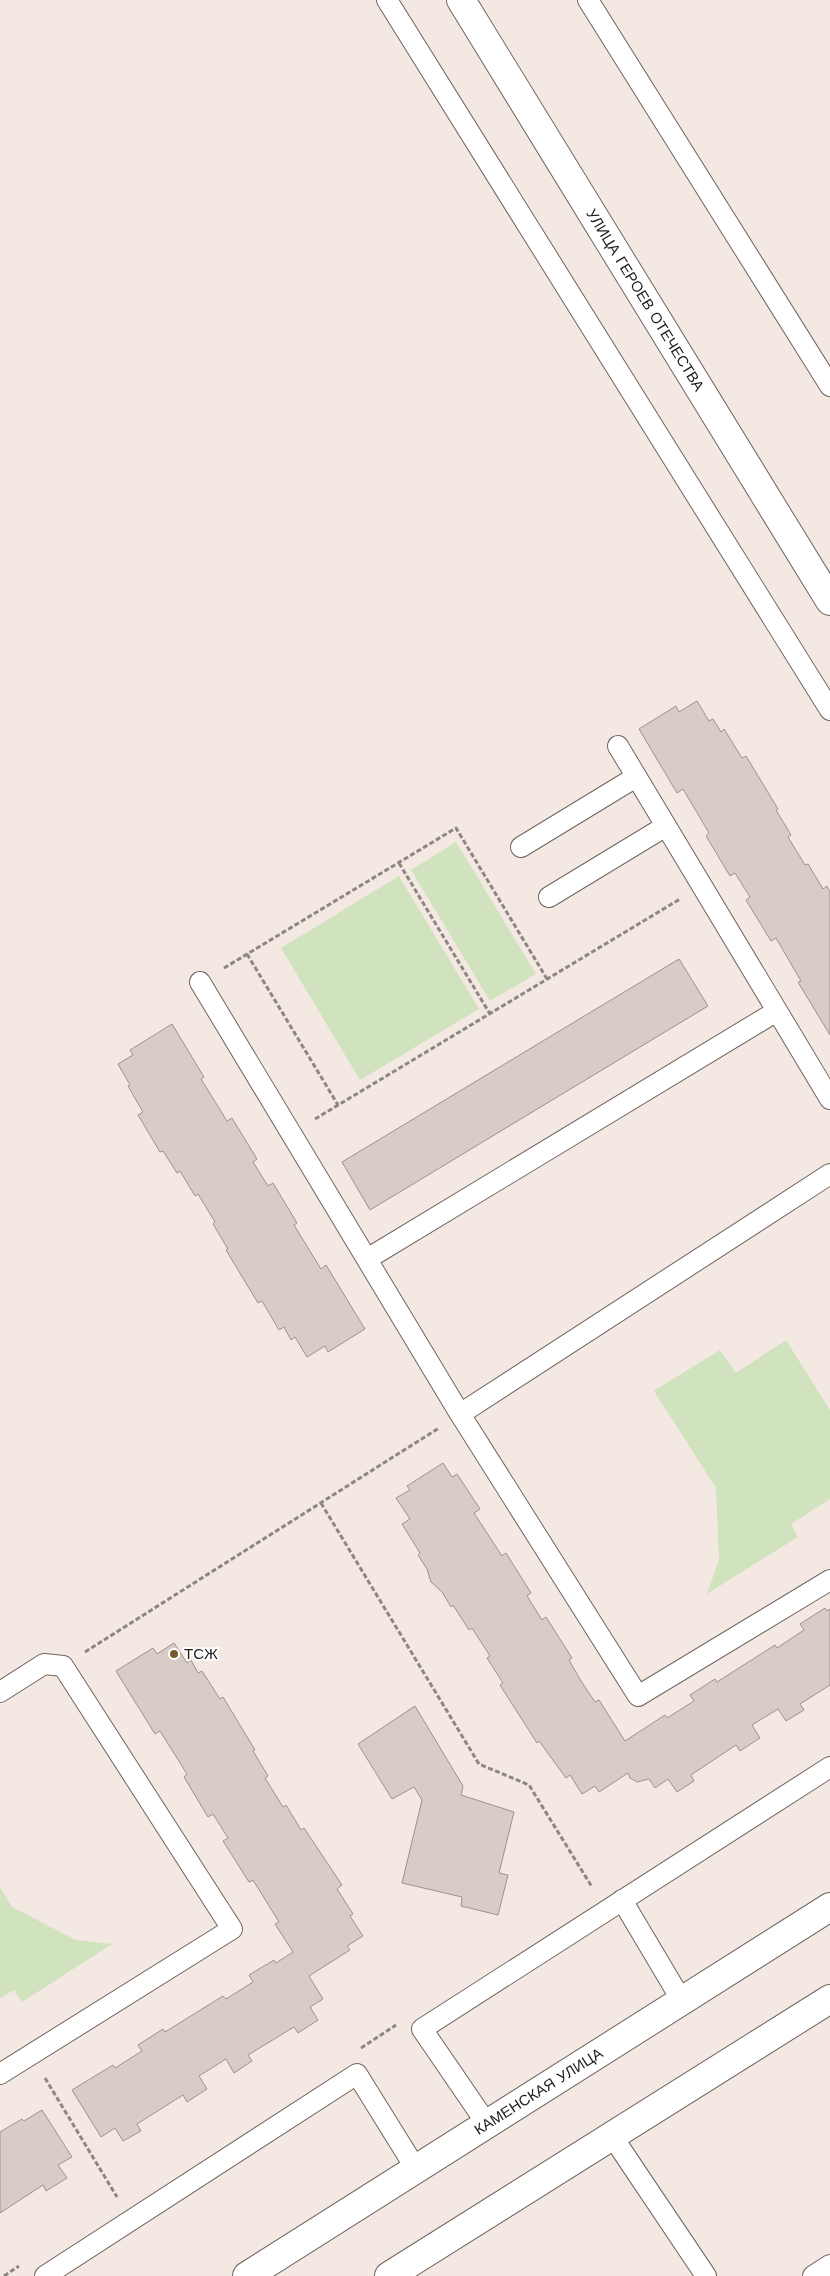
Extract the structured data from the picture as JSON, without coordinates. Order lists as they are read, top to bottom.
{
  "streets": {
    "street": ["УЛИЦА ГЕРОЕВ ОТЕЧЕСТВА", "КАМЕНСКАЯ УЛИЦА"]
  },
  "places": ["ТСЖ"]
}
